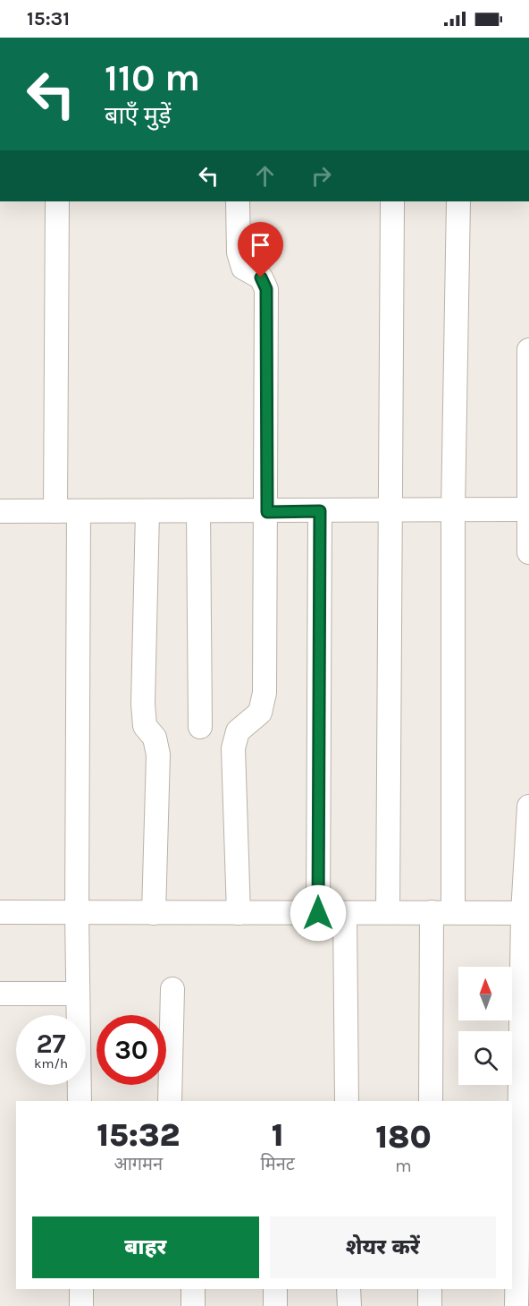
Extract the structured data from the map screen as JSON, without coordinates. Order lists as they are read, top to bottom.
{
  "north": "top",
  "page": {
    "status": "15:31",
    "turn": ["110 m", "बाएँ मुड़ें"],
    "speed": "27 km/h",
    "limit": "30",
    "eta": [
      "15:32",
      "आगमन",
      "1",
      "मिनट",
      "180",
      "m"
    ],
    "buttons": ["बाहर", "शेयर करें"]
  }
}
